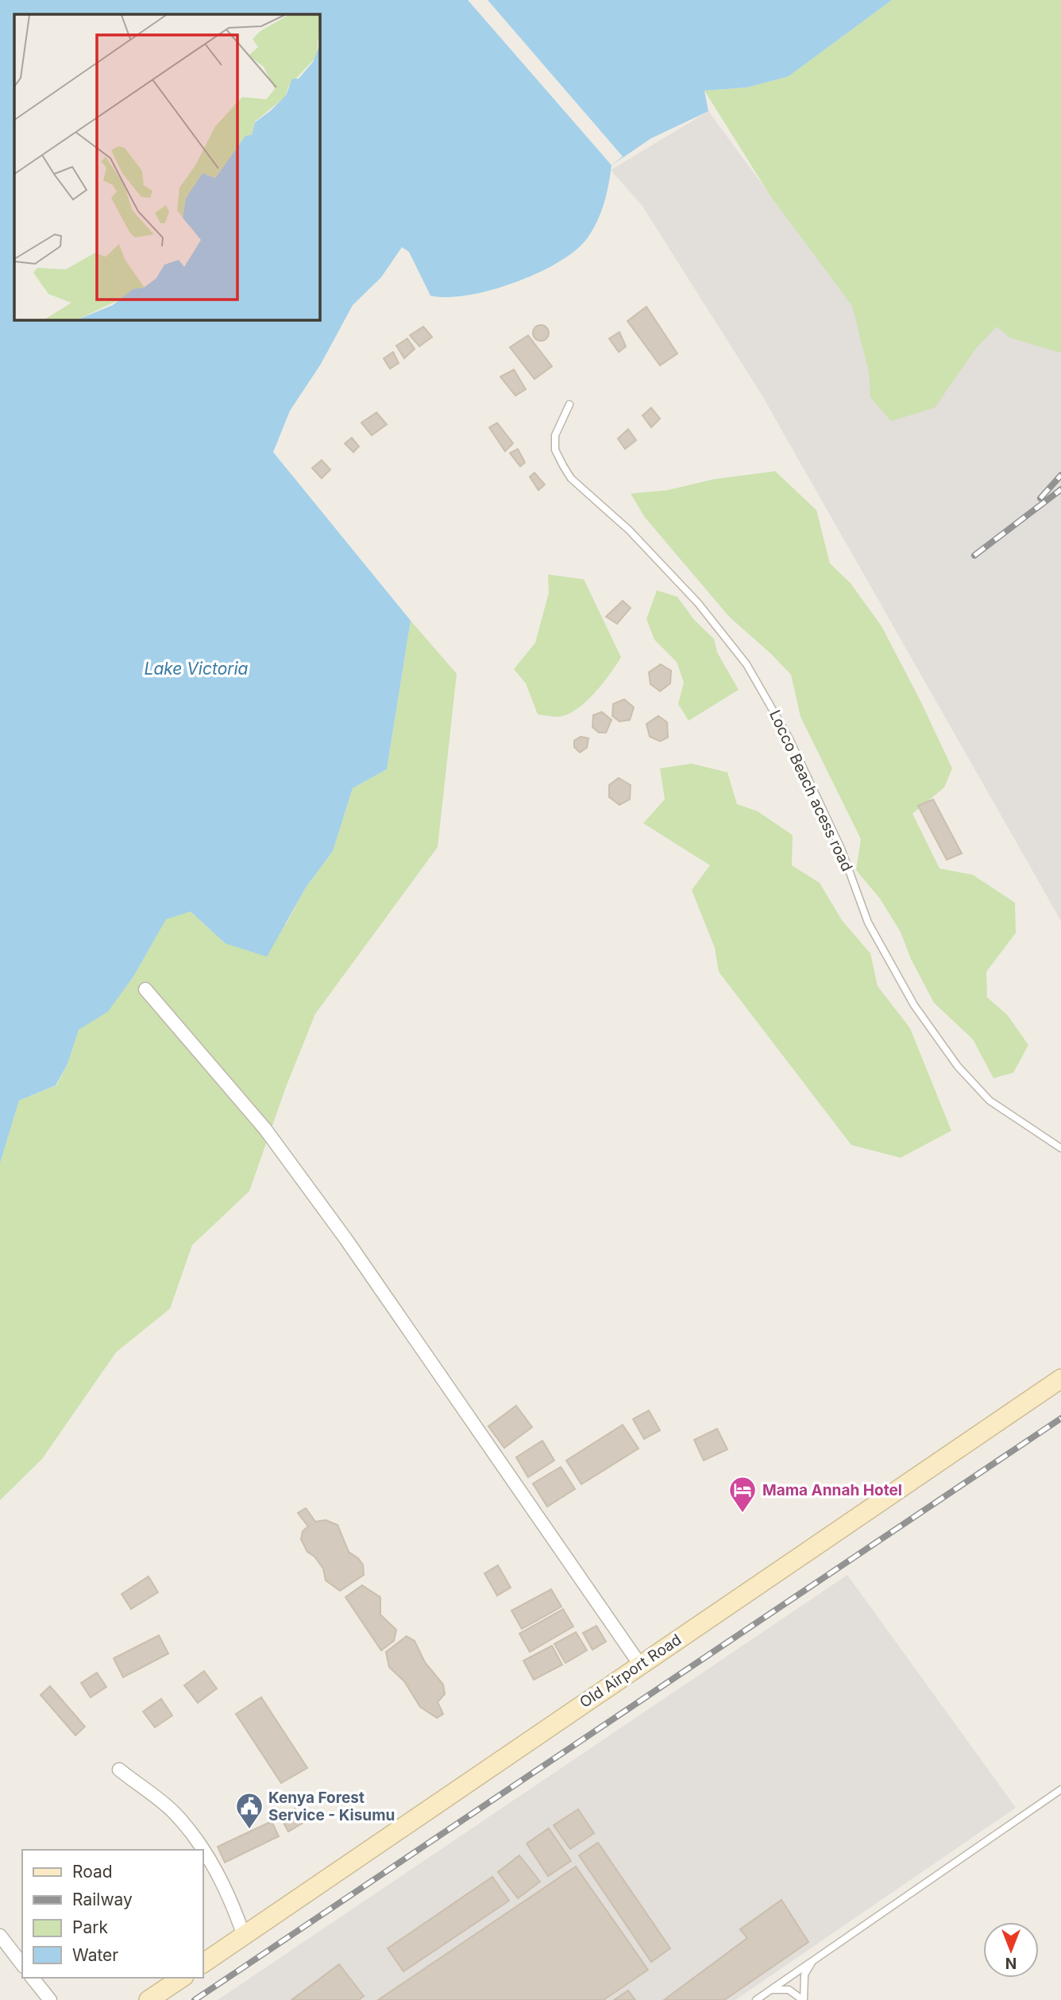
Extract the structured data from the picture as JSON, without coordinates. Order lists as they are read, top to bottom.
{
  "streets": {
    "main road": ["Old Airport Road"],
    "lane": ["Locco Beach acess road"]
  },
  "water": ["Lake Victoria"],
  "places": {
    "hotel": ["Mama Annah Hotel"],
    "public building": ["Kenya Forest Service - Kisumu"]
  },
  "legend": [
    "Road",
    "Railway",
    "Park",
    "Water"
  ],
  "north": "bottom"
}
